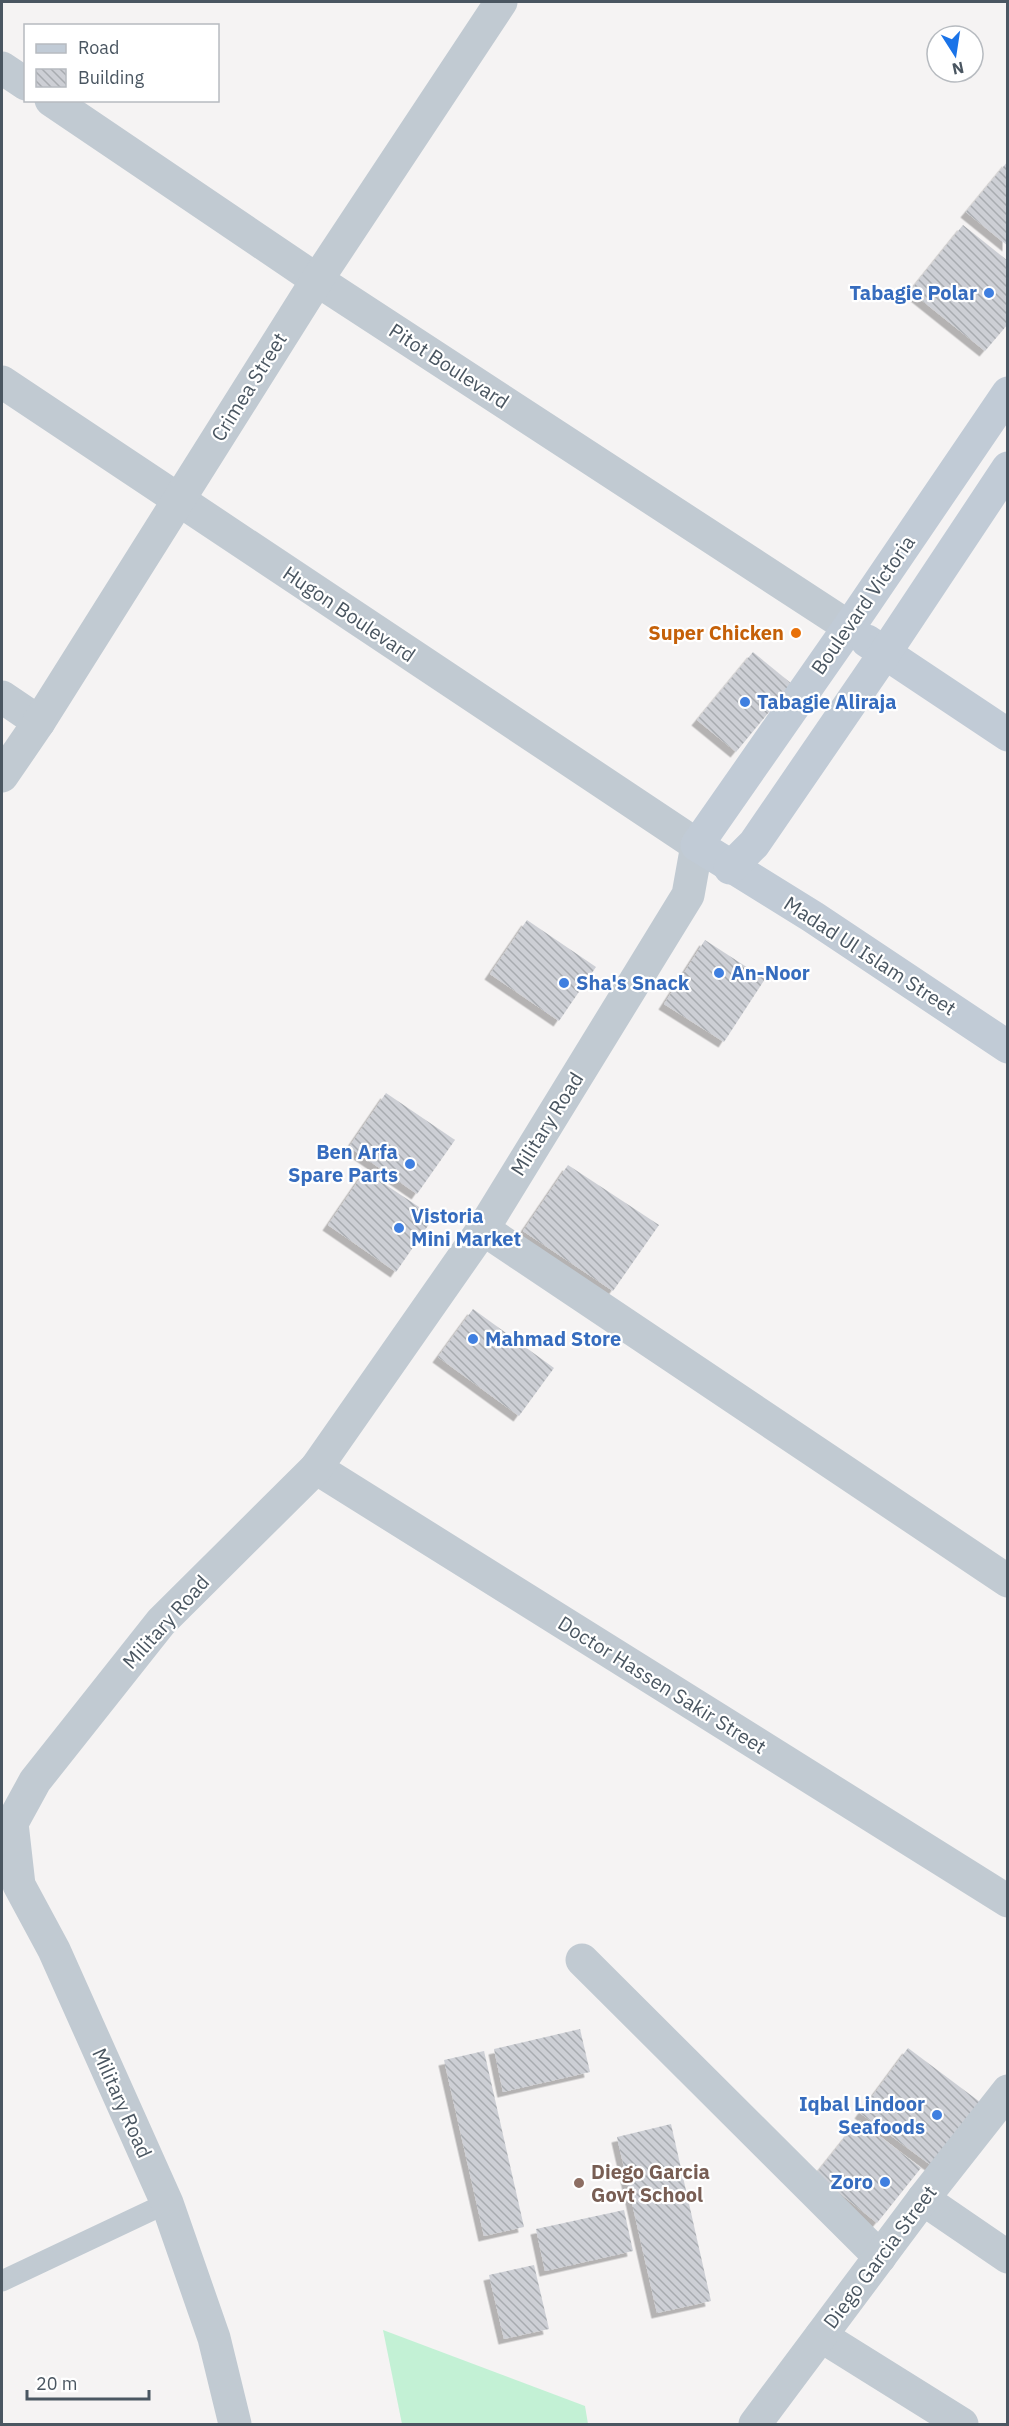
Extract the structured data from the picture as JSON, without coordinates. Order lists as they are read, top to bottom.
{
  "streets": {
    "main road": ["Boulevard Victoria", "Madad Ul Islam Street"],
    "street": [
      "Pitot Boulevard",
      "Crimea Street",
      "Hugon Boulevard",
      "Military Road",
      "Doctor Hassen Sakir Street",
      "Diego Garcia Street"
    ]
  },
  "crossings": [
    ["Pitot Boulevard", "Crimea Street"],
    ["Pitot Boulevard", "Boulevard Victoria"],
    ["Crimea Street", "Hugon Boulevard"],
    ["Boulevard Victoria", "Hugon Boulevard"],
    ["Boulevard Victoria", "Madad Ul Islam Street"],
    ["Hugon Boulevard", "Madad Ul Islam Street"],
    ["Military Road", "Doctor Hassen Sakir Street"]
  ],
  "places": [
    "Tabagie Polar",
    "Super Chicken",
    "Tabagie Aliraja",
    "An-Noor",
    "Sha's Snack",
    "Ben Arfa Spare Parts",
    "Vistoria Mini Market",
    "Mahmad Store",
    "Iqbal Lindoor Seafoods",
    "Zoro",
    "Diego Garcia Govt School"
  ],
  "legend": ["Road", "Building"],
  "scale_bar": "20 m",
  "north": "bottom"
}
